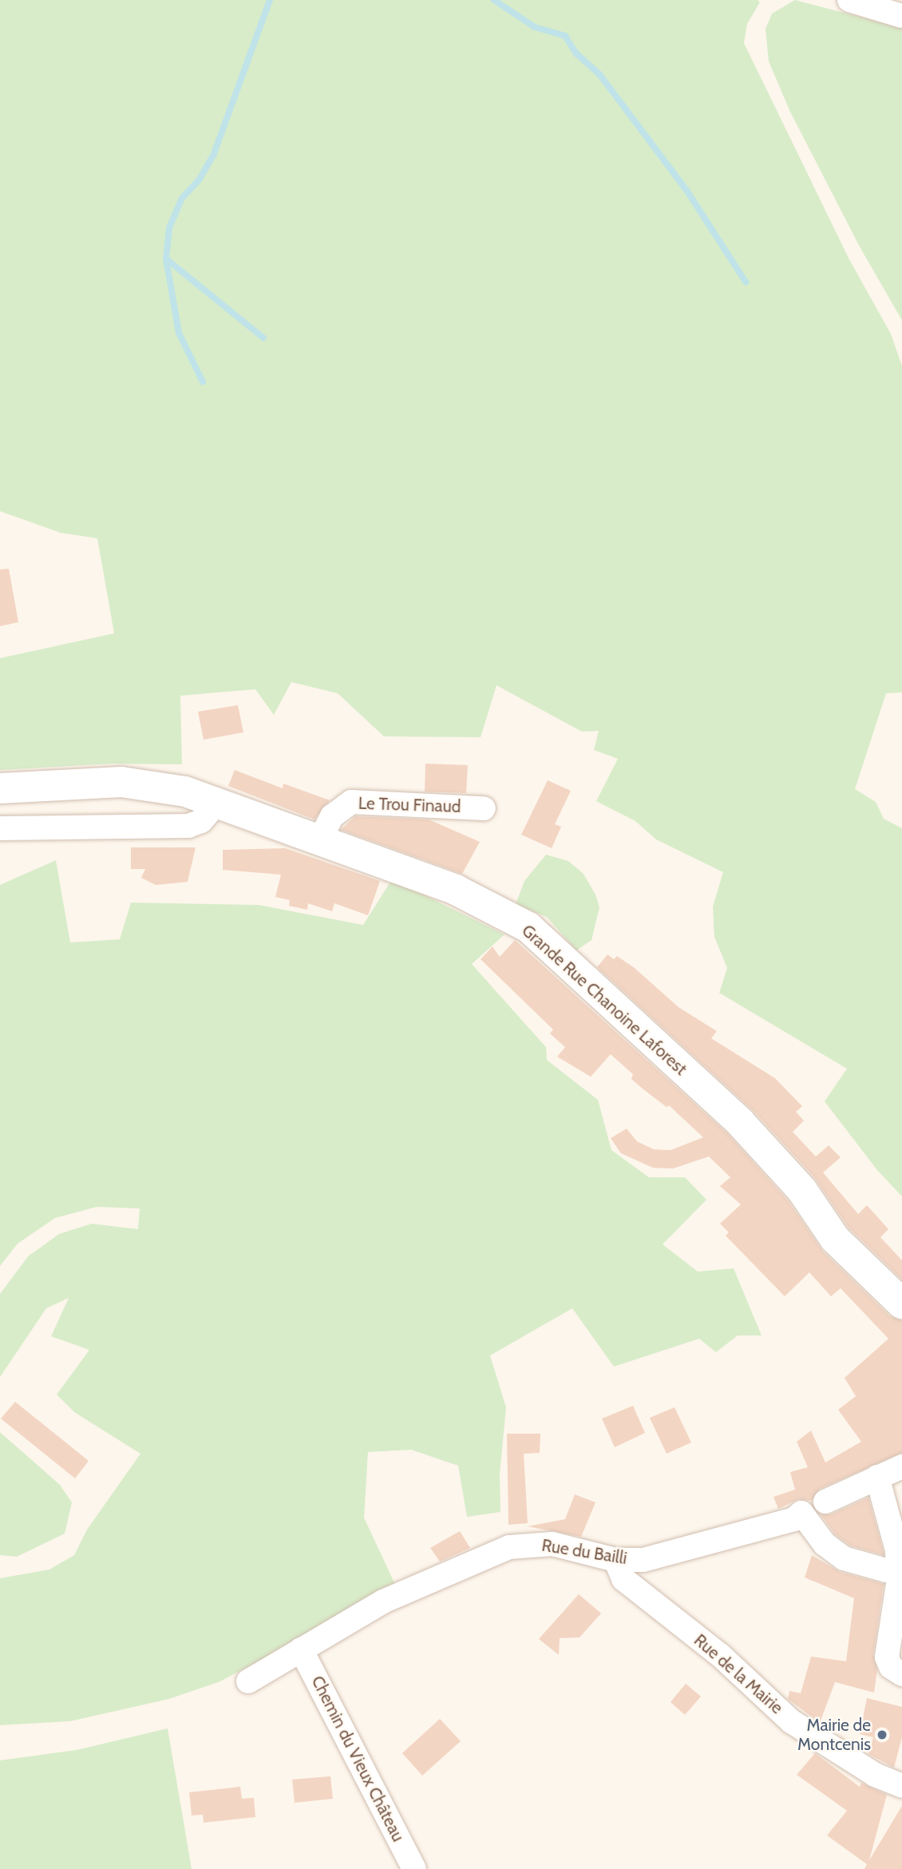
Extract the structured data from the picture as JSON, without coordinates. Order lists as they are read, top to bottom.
{
  "streets": {
    "main road": ["Grande Rue Chanoine Laforest"],
    "street": [
      "Le Trou Finaud",
      "Rue du Bailli",
      "Rue de la Mairie",
      "Chemin du Vieux Château"
    ]
  },
  "crossings": [
    ["Le Trou Finaud", "Grande Rue Chanoine Laforest"],
    ["Rue du Bailli", "Rue de la Mairie"],
    ["Rue du Bailli", "Chemin du Vieux Château"]
  ],
  "places": ["Mairie de Montcenis"]
}
